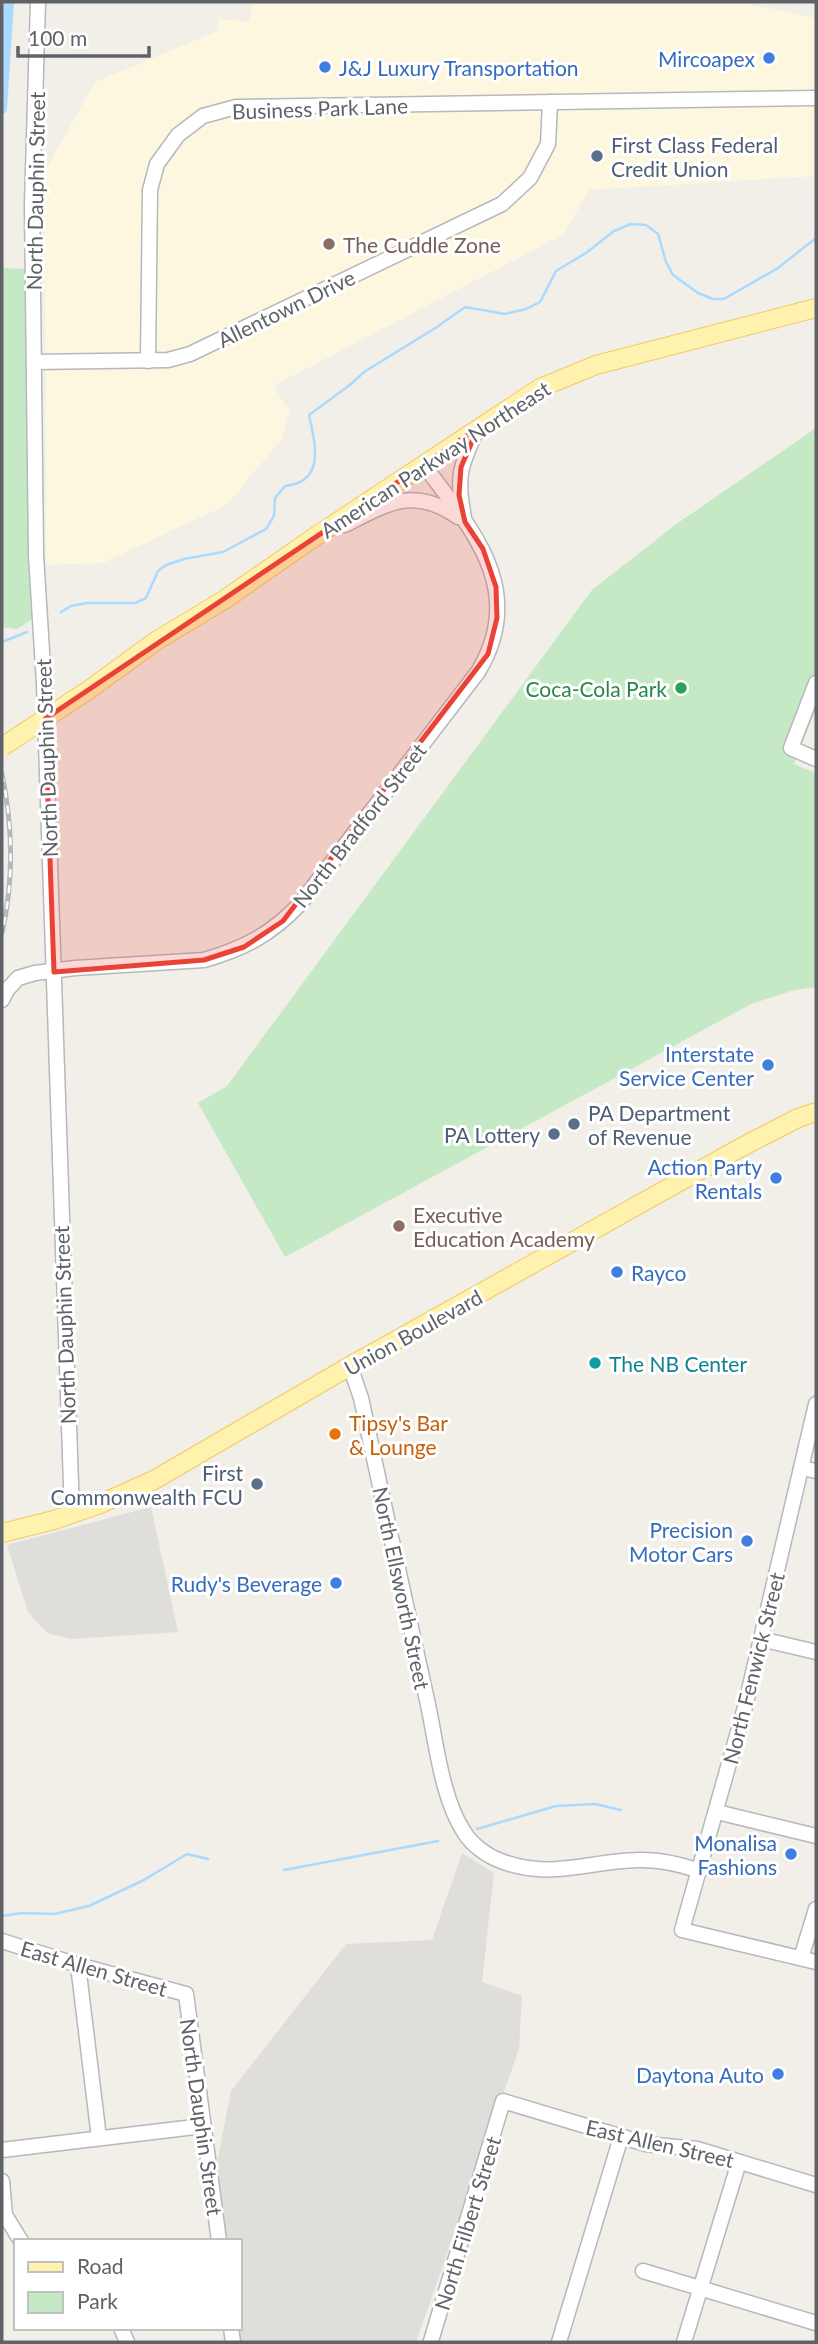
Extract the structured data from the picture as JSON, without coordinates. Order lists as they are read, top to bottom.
{
  "streets": {
    "main road": ["American Parkway Northeast", "Union Boulevard"],
    "street": [
      "Business Park Lane",
      "North Dauphin Street",
      "Allentown Drive",
      "North Bradford Street",
      "North Ellsworth Street",
      "North Fenwick Street",
      "East Allen Street",
      "North Filbert Street"
    ]
  },
  "crossings": [
    ["Business Park Lane", "Allentown Drive"],
    ["North Dauphin Street", "North Bradford Street"],
    ["North Dauphin Street", "Union Boulevard"],
    ["North Dauphin Street", "East Allen Street"],
    ["American Parkway Northeast", "North Bradford Street"],
    ["Union Boulevard", "North Ellsworth Street"],
    ["North Ellsworth Street", "North Fenwick Street"],
    ["East Allen Street", "North Filbert Street"]
  ],
  "places": [
    "Mircoapex",
    "J&J Luxury Transportation",
    "First Class Federal Credit Union",
    "The Cuddle Zone",
    "Coca-Cola Park",
    "Interstate Service Center",
    "PA Department of Revenue",
    "PA Lottery",
    "Action Party Rentals",
    "Executive Education Academy",
    "Rayco",
    "The NB Center",
    "Tipsy's Bar & Lounge",
    "First Commonwealth FCU",
    "Precision Motor Cars",
    "Rudy's Beverage",
    "Monalisa Fashions",
    "Daytona Auto"
  ],
  "legend": ["Road", "Park"],
  "scale_bar": "100 m"
}
